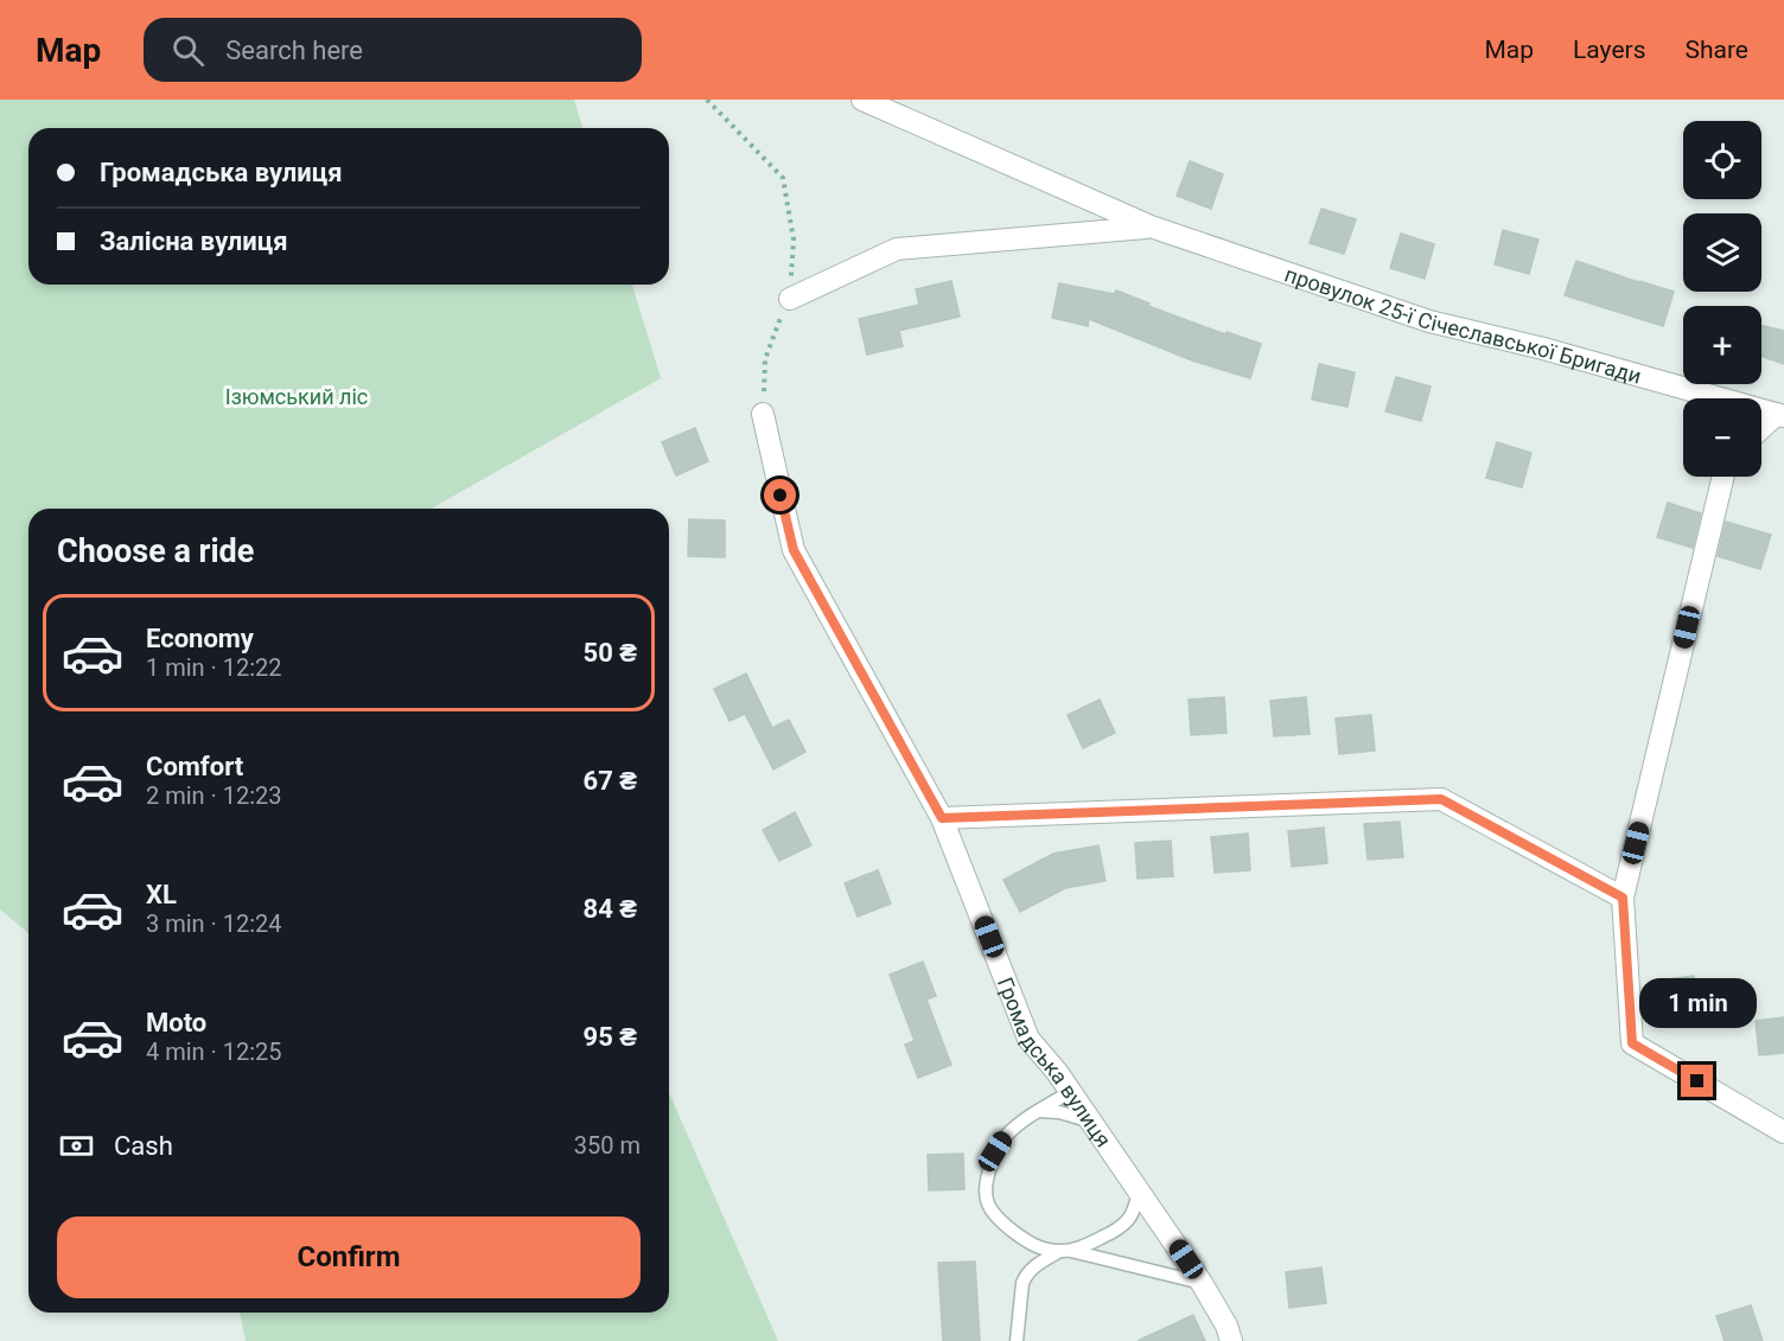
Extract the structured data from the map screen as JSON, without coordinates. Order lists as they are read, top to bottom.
{
  "streets": {
    "street": ["провулок 25-ї Січеславської Бригади", "Громадська вулиця"]
  },
  "parks": ["Ізюмський ліс"],
  "page": {
    "header": "Map",
    "search": "Search here",
    "nav": ["Map", "Layers", "Share"],
    "map_buttons": ["+", "−"],
    "banner": ["Громадська вулиця", "Залісна вулиця"],
    "heading": "Choose a ride",
    "list": [
      {
        "name": "Economy",
        "note": "1 min · 12:22",
        "value": "50 ₴"
      },
      {
        "name": "Comfort",
        "note": "2 min · 12:23",
        "value": "67 ₴"
      },
      {
        "name": "XL",
        "note": "3 min · 12:24",
        "value": "84 ₴"
      },
      {
        "name": "Moto",
        "note": "4 min · 12:25",
        "value": "95 ₴"
      }
    ],
    "bubble": "1 min",
    "pay": ["Cash", "350 m"],
    "buttons": "Confirm"
  }
}
